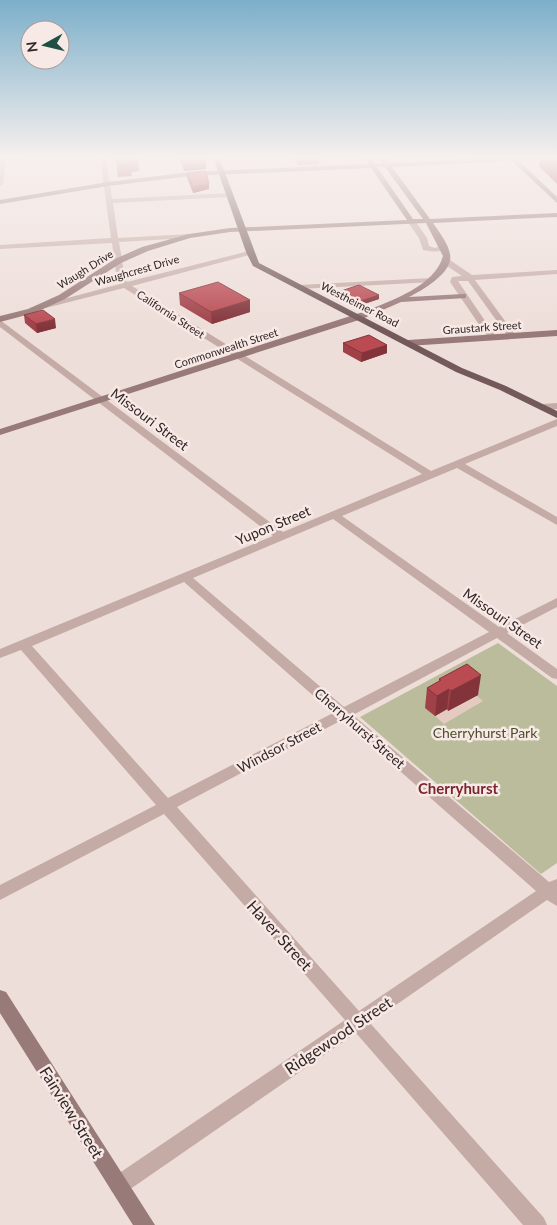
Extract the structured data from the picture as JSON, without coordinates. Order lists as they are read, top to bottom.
{
  "streets": {
    "main road": ["Westheimer Road"],
    "street": [
      "Waugh Drive",
      "Waughcrest Drive",
      "California Street",
      "Graustark Street",
      "Commonwealth Street",
      "Missouri Street",
      "Yupon Street",
      "Cherryhurst Street",
      "Windsor Street",
      "Haver Street",
      "Ridgewood Street",
      "Fairview Street"
    ]
  },
  "crossings": [
    ["Waugh Drive", "Waughcrest Drive"],
    ["Waugh Drive", "Westheimer Road"],
    ["Waugh Drive", "California Street"],
    ["Waughcrest Drive", "Westheimer Road"],
    ["Waughcrest Drive", "California Street"],
    ["Westheimer Road", "Graustark Street"],
    ["Westheimer Road", "Commonwealth Street"],
    ["California Street", "Commonwealth Street"],
    ["California Street", "Yupon Street"],
    ["Commonwealth Street", "Missouri Street"],
    ["Missouri Street", "Yupon Street"],
    ["Missouri Street", "Windsor Street"],
    ["Yupon Street", "Cherryhurst Street"],
    ["Yupon Street", "Haver Street"],
    ["Cherryhurst Street", "Windsor Street"],
    ["Cherryhurst Street", "Ridgewood Street"],
    ["Windsor Street", "Haver Street"],
    ["Haver Street", "Ridgewood Street"],
    ["Ridgewood Street", "Fairview Street"]
  ],
  "districts": ["Cherryhurst"],
  "parks": ["Cherryhurst Park"],
  "north": "left"
}
